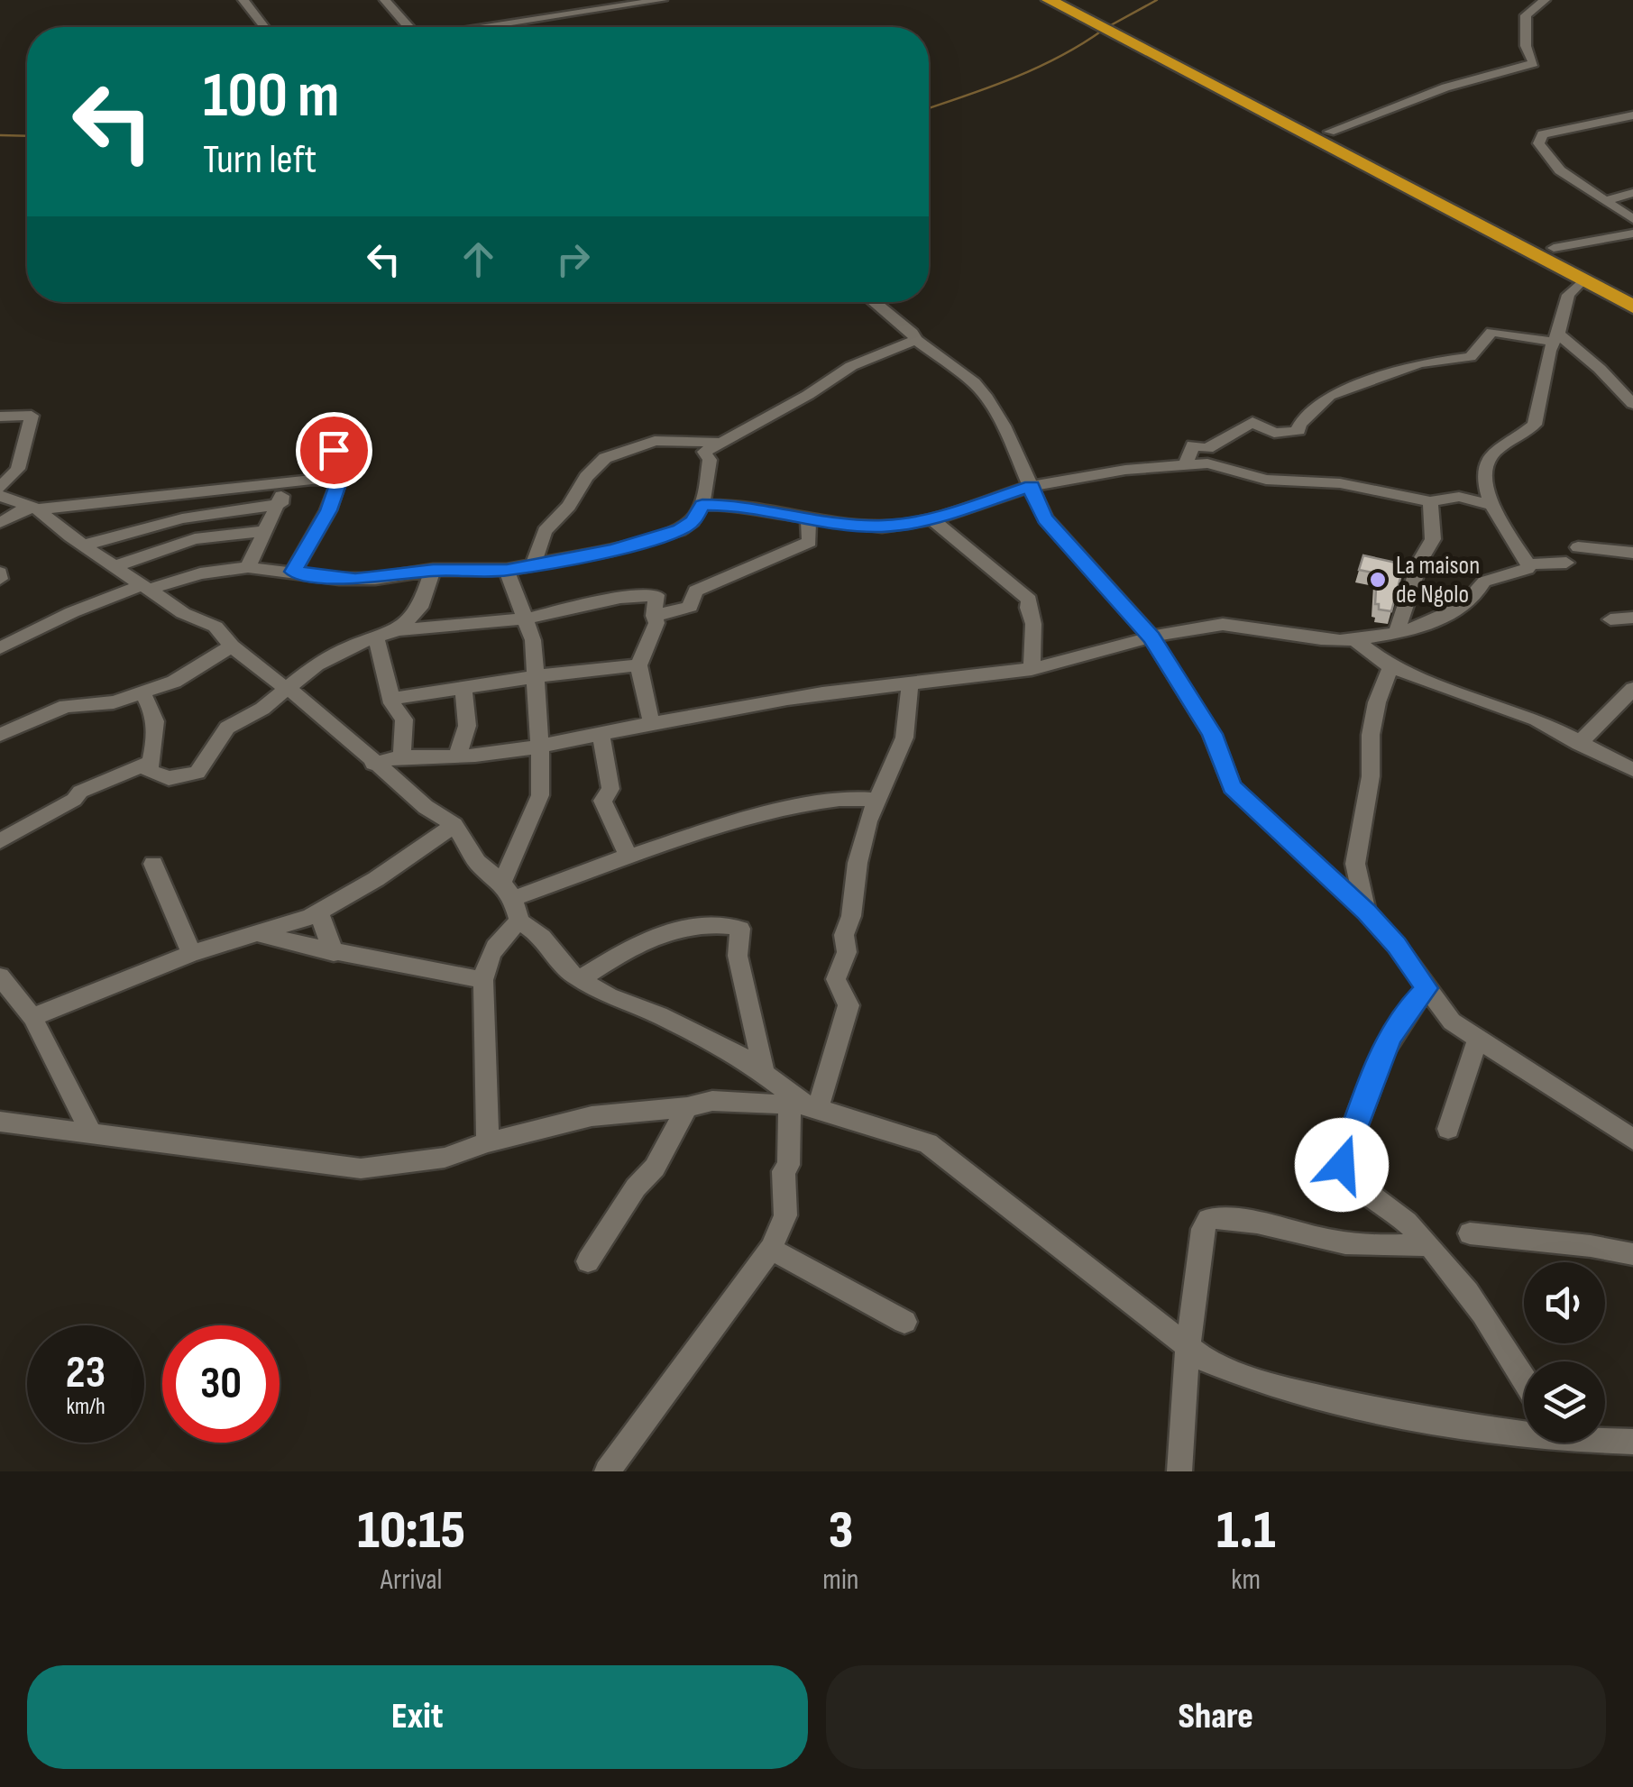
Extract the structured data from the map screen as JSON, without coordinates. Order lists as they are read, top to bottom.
{
  "places": ["La maison de Ngolo"],
  "page": {
    "turn": ["100 m", "Turn left"],
    "speed": "23 km/h",
    "limit": "30",
    "eta": [
      "10:15",
      "Arrival",
      "3",
      "min",
      "1.1",
      "km"
    ],
    "buttons": ["Exit", "Share"]
  }
}
